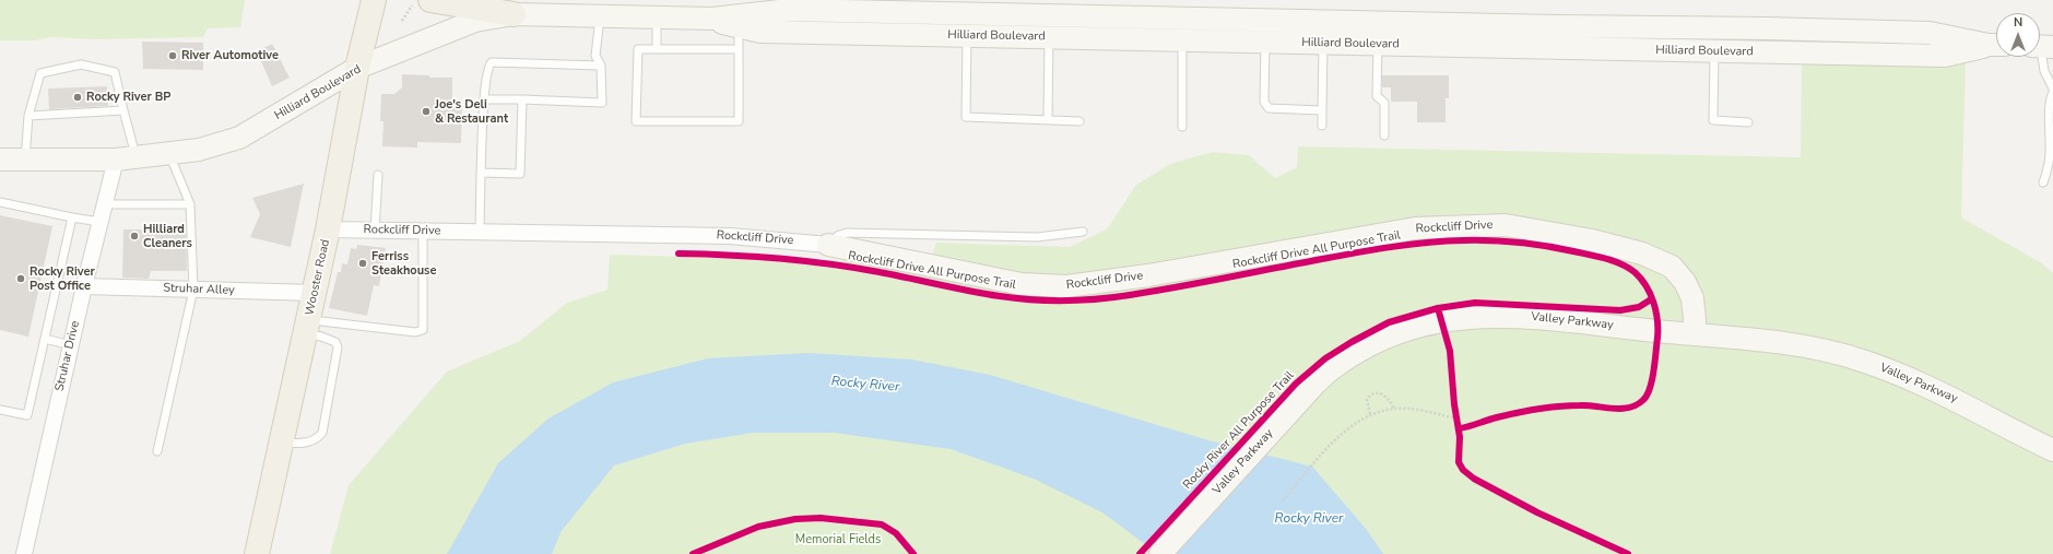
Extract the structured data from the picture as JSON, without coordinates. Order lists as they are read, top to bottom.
{
  "streets": {
    "main road": [
      "Hilliard Boulevard",
      "Rockcliff Drive",
      "Wooster Road",
      "Valley Parkway"
    ],
    "street": ["Struhar Alley", "Struhar Drive"],
    "cycle path": ["Rockcliff Drive All Purpose Trail", "Rocky River All Purpose Trail"]
  },
  "crossings": [
    ["Hilliard Boulevard", "Wooster Road"],
    ["Hilliard Boulevard", "Struhar Drive"],
    ["Rockcliff Drive", "Wooster Road"],
    ["Rockcliff Drive", "Valley Parkway"],
    ["Wooster Road", "Struhar Alley"],
    ["Struhar Alley", "Struhar Drive"]
  ],
  "water": ["Rocky River"],
  "parks": ["Memorial Fields"],
  "places": [
    "River Automotive",
    "Rocky River BP",
    "Joe's Deli & Restaurant",
    "Hilliard Cleaners",
    "Ferriss Steakhouse",
    "Rocky River Post Office"
  ],
  "north": "top"
}
